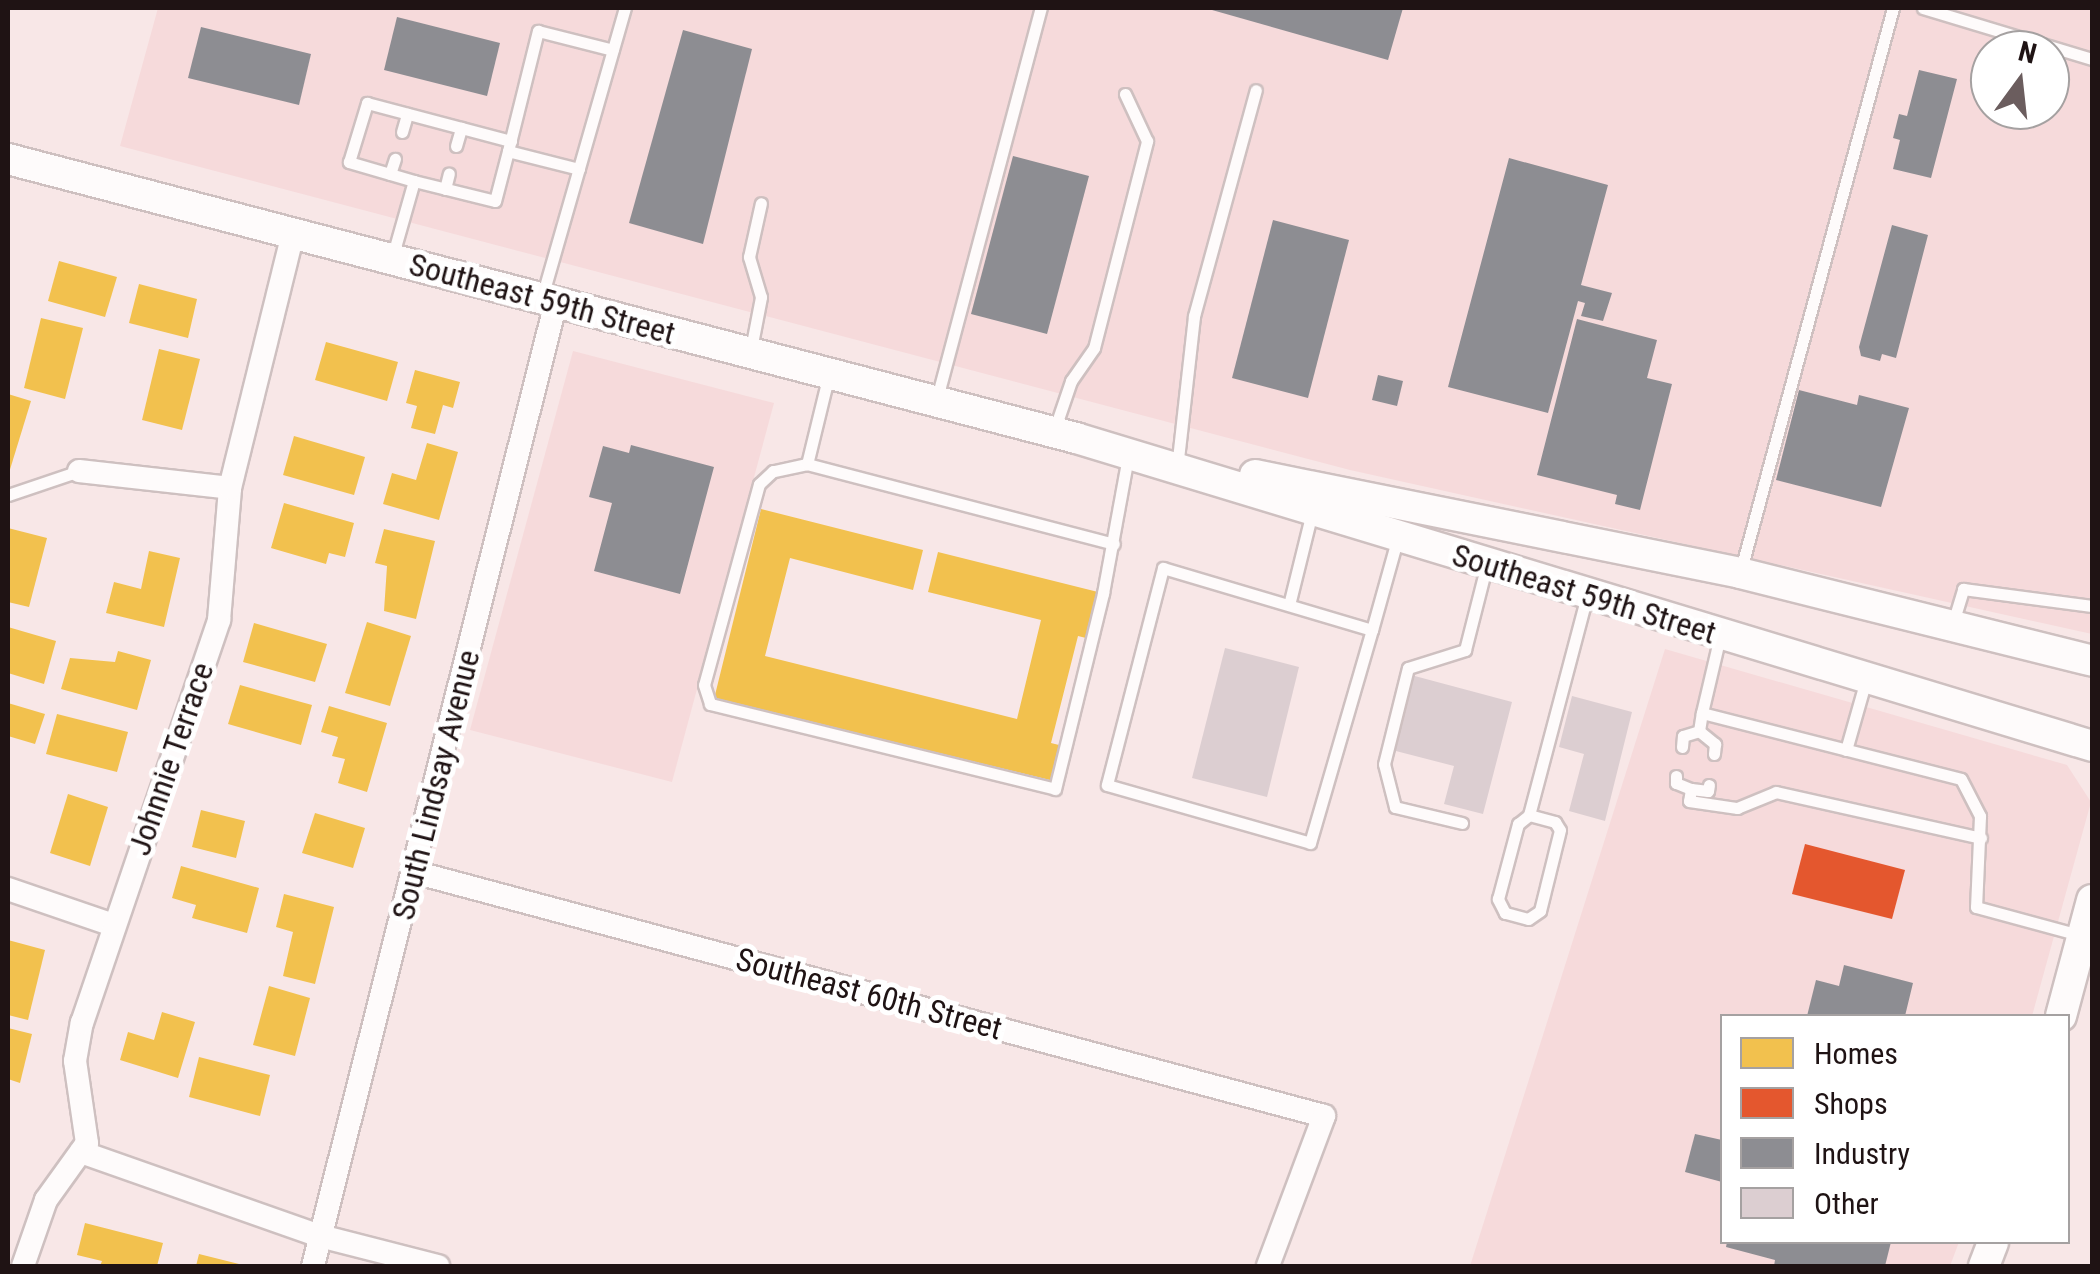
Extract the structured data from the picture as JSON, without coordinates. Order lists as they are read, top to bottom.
{
  "streets": {
    "main road": ["Southeast 59th Street"],
    "street": ["Johnnie Terrace", "South Lindsay Avenue", "Southeast 60th Street"]
  },
  "crossings": [
    ["Southeast 59th Street", "Johnnie Terrace"],
    ["Southeast 59th Street", "South Lindsay Avenue"],
    ["South Lindsay Avenue", "Southeast 60th Street"]
  ],
  "legend": [
    "Homes",
    "Shops",
    "Industry",
    "Other"
  ],
  "north": "top"
}
